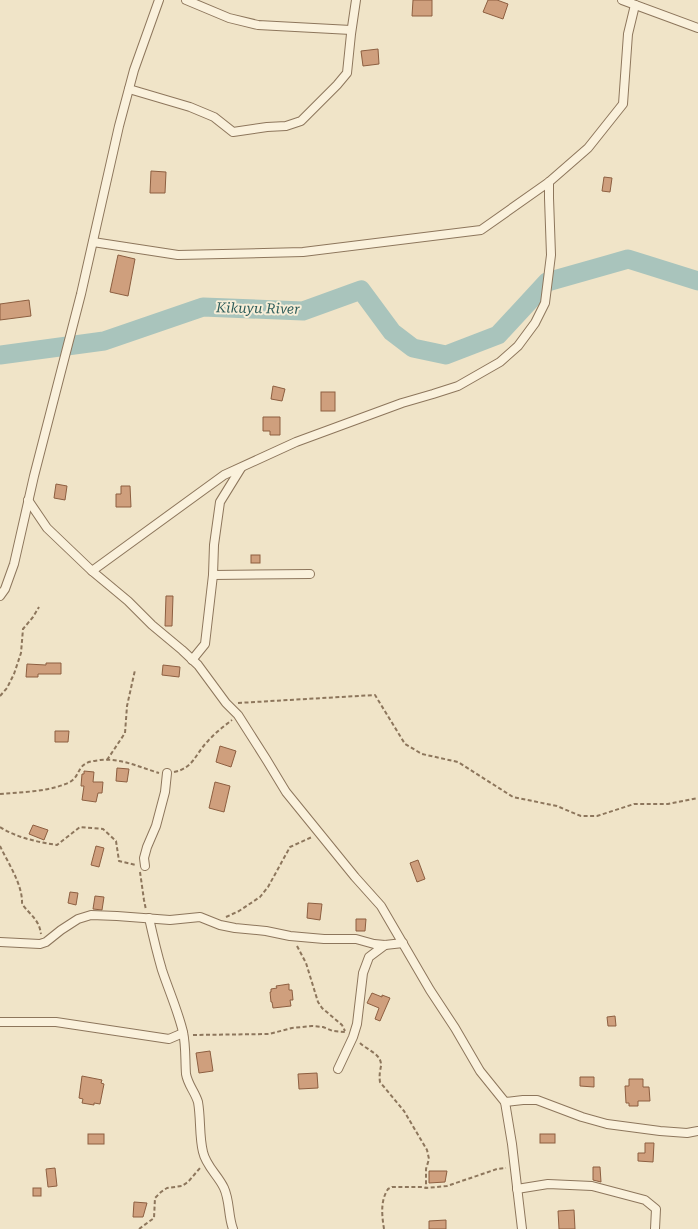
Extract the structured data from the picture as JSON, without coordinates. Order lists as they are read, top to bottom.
{
  "water": ["Kikuyu River"]
}
